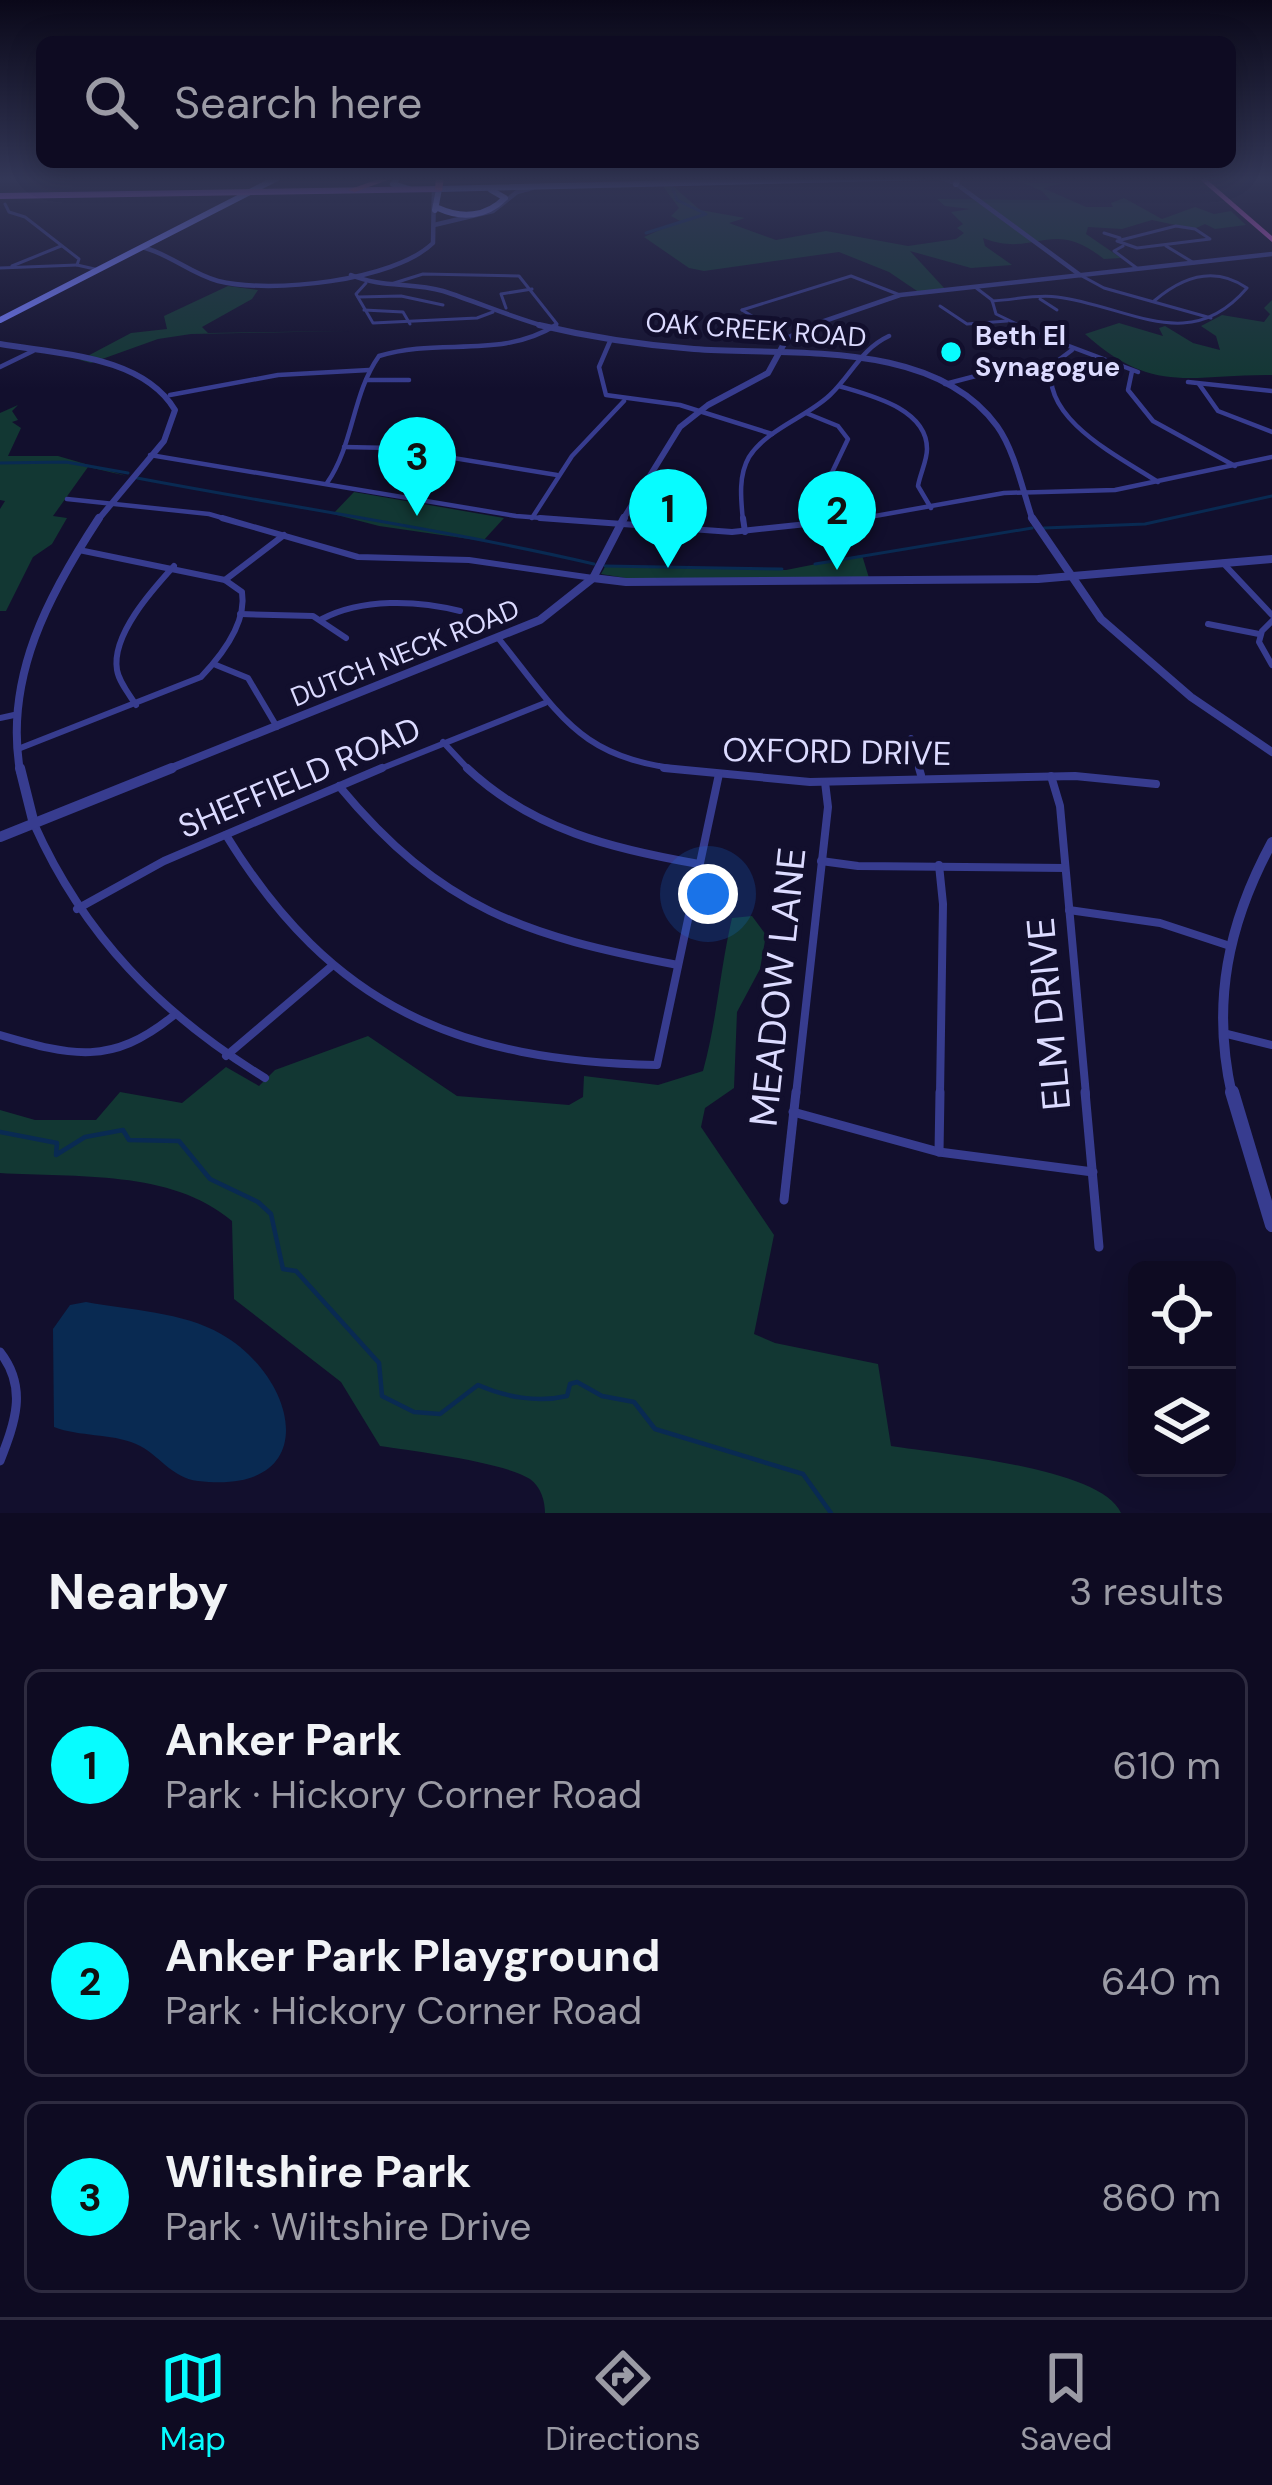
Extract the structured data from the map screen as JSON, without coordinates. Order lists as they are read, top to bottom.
{
  "streets": {
    "street": [
      "OAK CREEK ROAD",
      "DUTCH NECK ROAD",
      "OXFORD DRIVE",
      "SHEFFIELD ROAD",
      "MEADOW LANE",
      "ELM DRIVE"
    ]
  },
  "crossings": [
    ["OAK CREEK ROAD", "DUTCH NECK ROAD"],
    ["DUTCH NECK ROAD", "OXFORD DRIVE"],
    ["OXFORD DRIVE", "SHEFFIELD ROAD"],
    ["OXFORD DRIVE", "MEADOW LANE"],
    ["OXFORD DRIVE", "ELM DRIVE"]
  ],
  "places": ["Beth El Synagogue"],
  "page": {
    "search": "Search here",
    "pins": ["3", "1", "2"],
    "heading": ["Nearby", "3 results"],
    "list": [
      {
        "mark": "1",
        "name": "Anker Park",
        "note": "Park · Hickory Corner Road",
        "value": "610 m"
      },
      {
        "mark": "2",
        "name": "Anker Park Playground",
        "note": "Park · Hickory Corner Road",
        "value": "640 m"
      },
      {
        "mark": "3",
        "name": "Wiltshire Park",
        "note": "Park · Wiltshire Drive",
        "value": "860 m"
      }
    ],
    "nav": ["Map", "Directions", "Saved"]
  }
}
